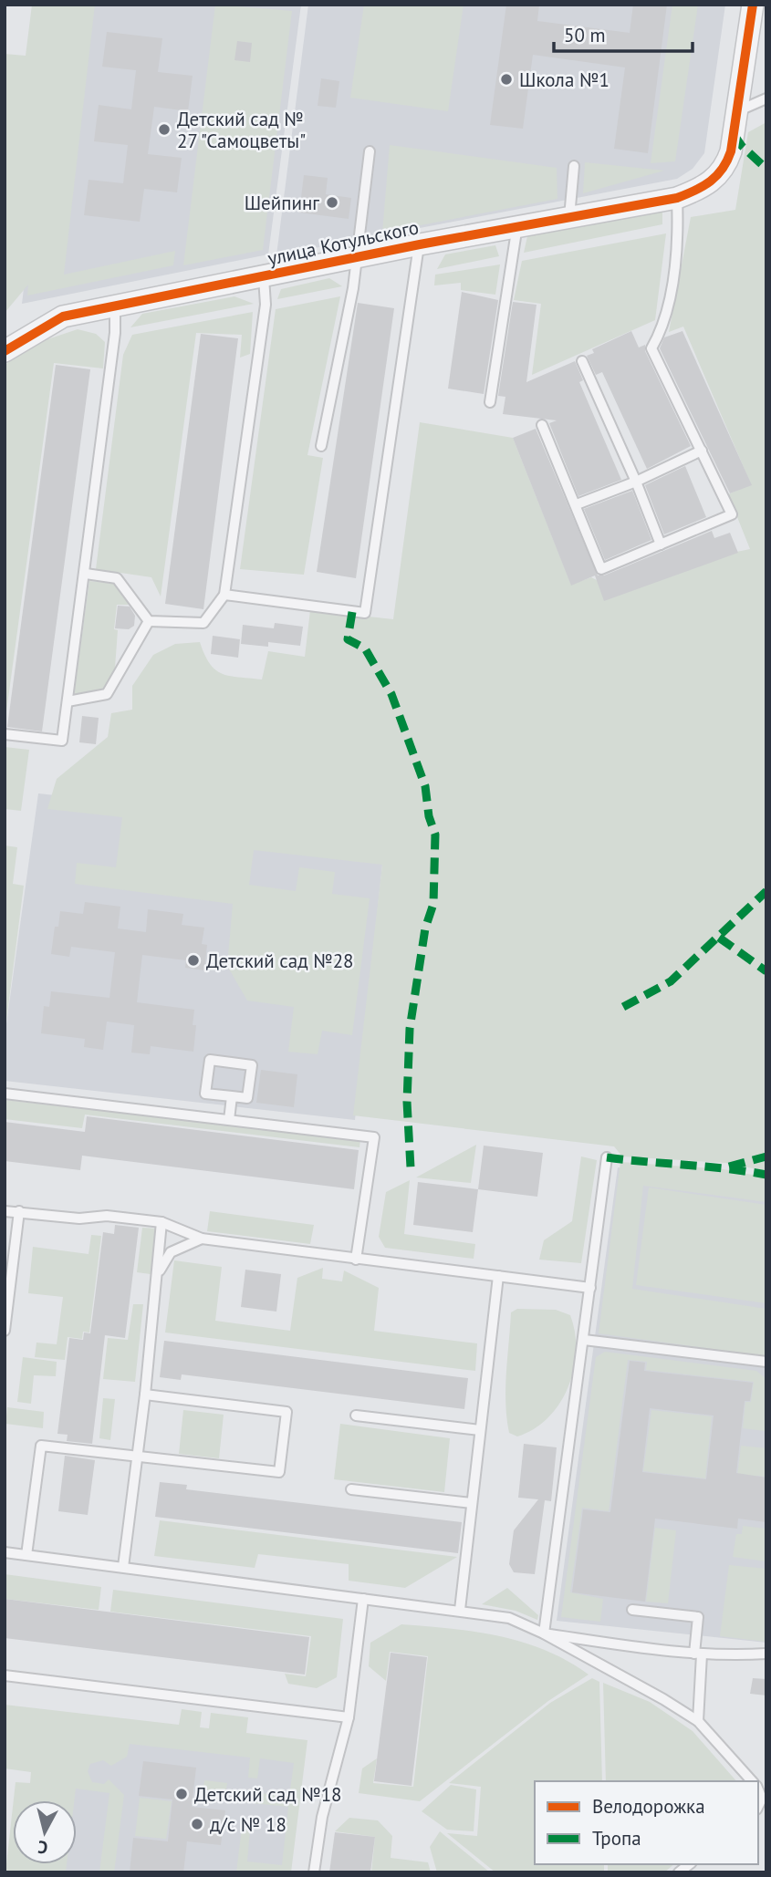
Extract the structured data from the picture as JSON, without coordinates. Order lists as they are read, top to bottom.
{
  "streets": {
    "street": ["улица Котульского"]
  },
  "places": [
    "Школа №1",
    "Детский сад № 27 \"Самоцветы\"",
    "Шейпинг",
    "Детский сад №28",
    "Детский сад №18",
    "д/с № 18"
  ],
  "legend": ["Велодорожка", "Тропа"],
  "scale_bar": "50 m",
  "north": "bottom"
}
